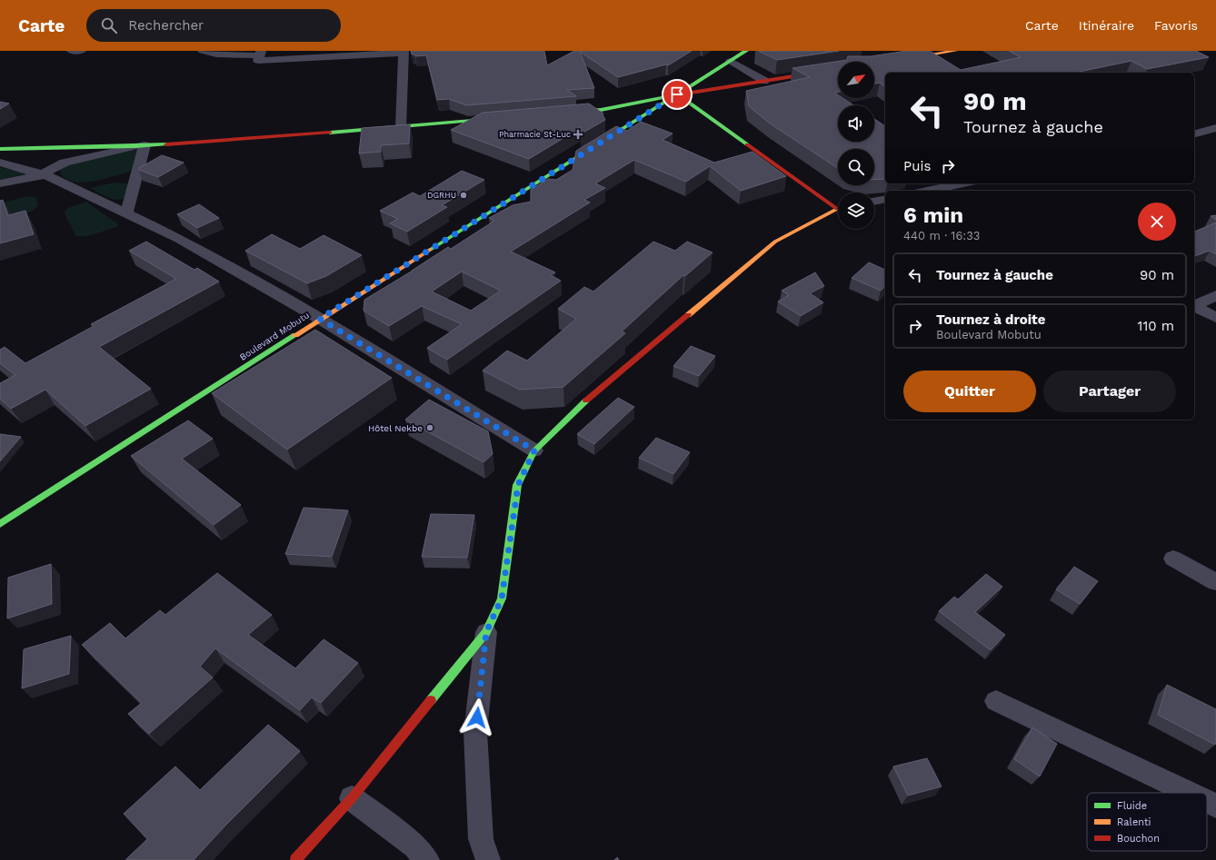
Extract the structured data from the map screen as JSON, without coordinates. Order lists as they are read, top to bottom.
{
  "streets": {
    "street": ["Boulevard Mobutu"]
  },
  "places": {
    "health": ["Pharmacie St-Luc"],
    "other": ["DGRHU", "Hôtel Nekbe"]
  },
  "legend": ["Fluide", "Ralenti", "Bouchon"],
  "north": "top right",
  "page": {
    "header": "Carte",
    "search": "Rechercher",
    "nav": ["Carte", "Itinéraire", "Favoris"],
    "turn": ["90 m", "Tournez à gauche"],
    "then": "Puis",
    "heading": ["6 min", "440 m · 16:33"],
    "list": [
      {
        "name": "Tournez à gauche",
        "value": "90 m"
      },
      {
        "name": "Tournez à droite",
        "note": "Boulevard Mobutu",
        "value": "110 m"
      }
    ],
    "buttons": ["Quitter", "Partager"]
  }
}
